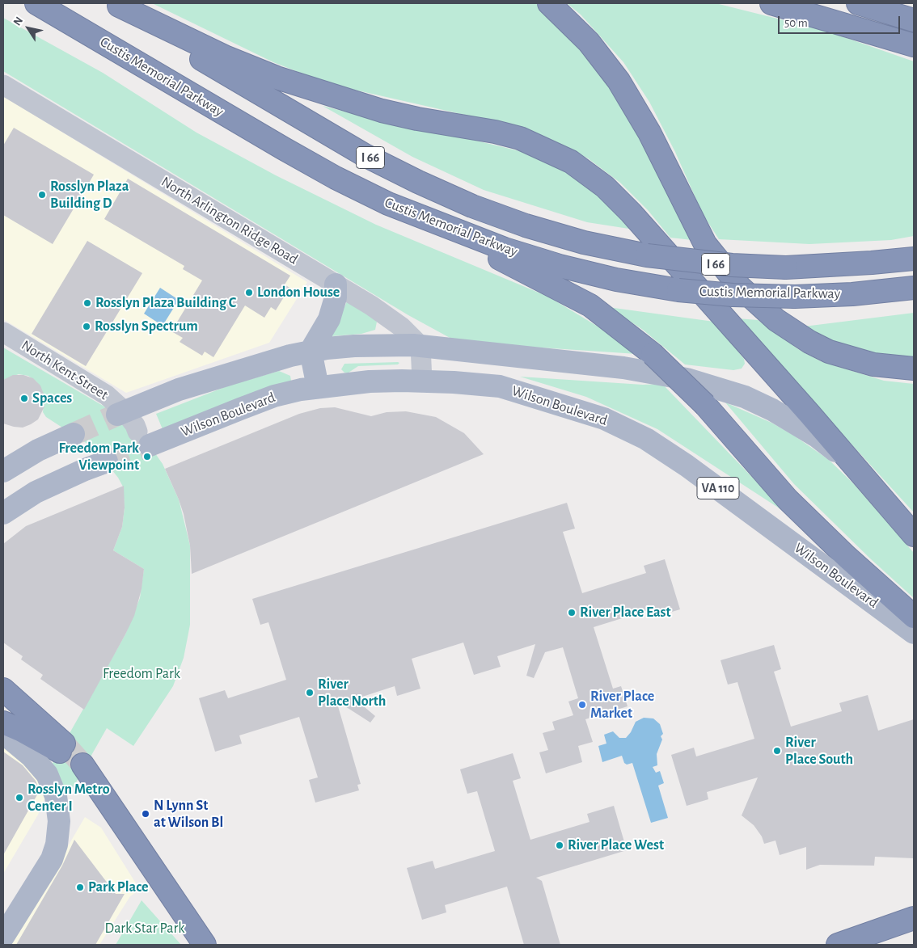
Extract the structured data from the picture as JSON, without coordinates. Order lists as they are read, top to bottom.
{
  "streets": {
    "highway": ["Custis Memorial Parkway", "I 66"],
    "main road": ["Wilson Boulevard", "VA 110"],
    "street": ["North Arlington Ridge Road", "North Kent Street"]
  },
  "crossings": [
    ["North Kent Street", "Wilson Boulevard"]
  ],
  "parks": ["Freedom Park", "Dark Star Park"],
  "places": [
    "Rosslyn Plaza Building D",
    "London House",
    "Rosslyn Plaza Building C",
    "Rosslyn Spectrum",
    "Spaces",
    "Freedom Park Viewpoint",
    "River Place East",
    "River Place North",
    "River Place Market",
    "River Place South",
    "Rosslyn Metro Center I",
    "N Lynn St at Wilson Bl",
    "River Place West",
    "Park Place"
  ],
  "scale_bar": "50 m",
  "north": "top left"
}
